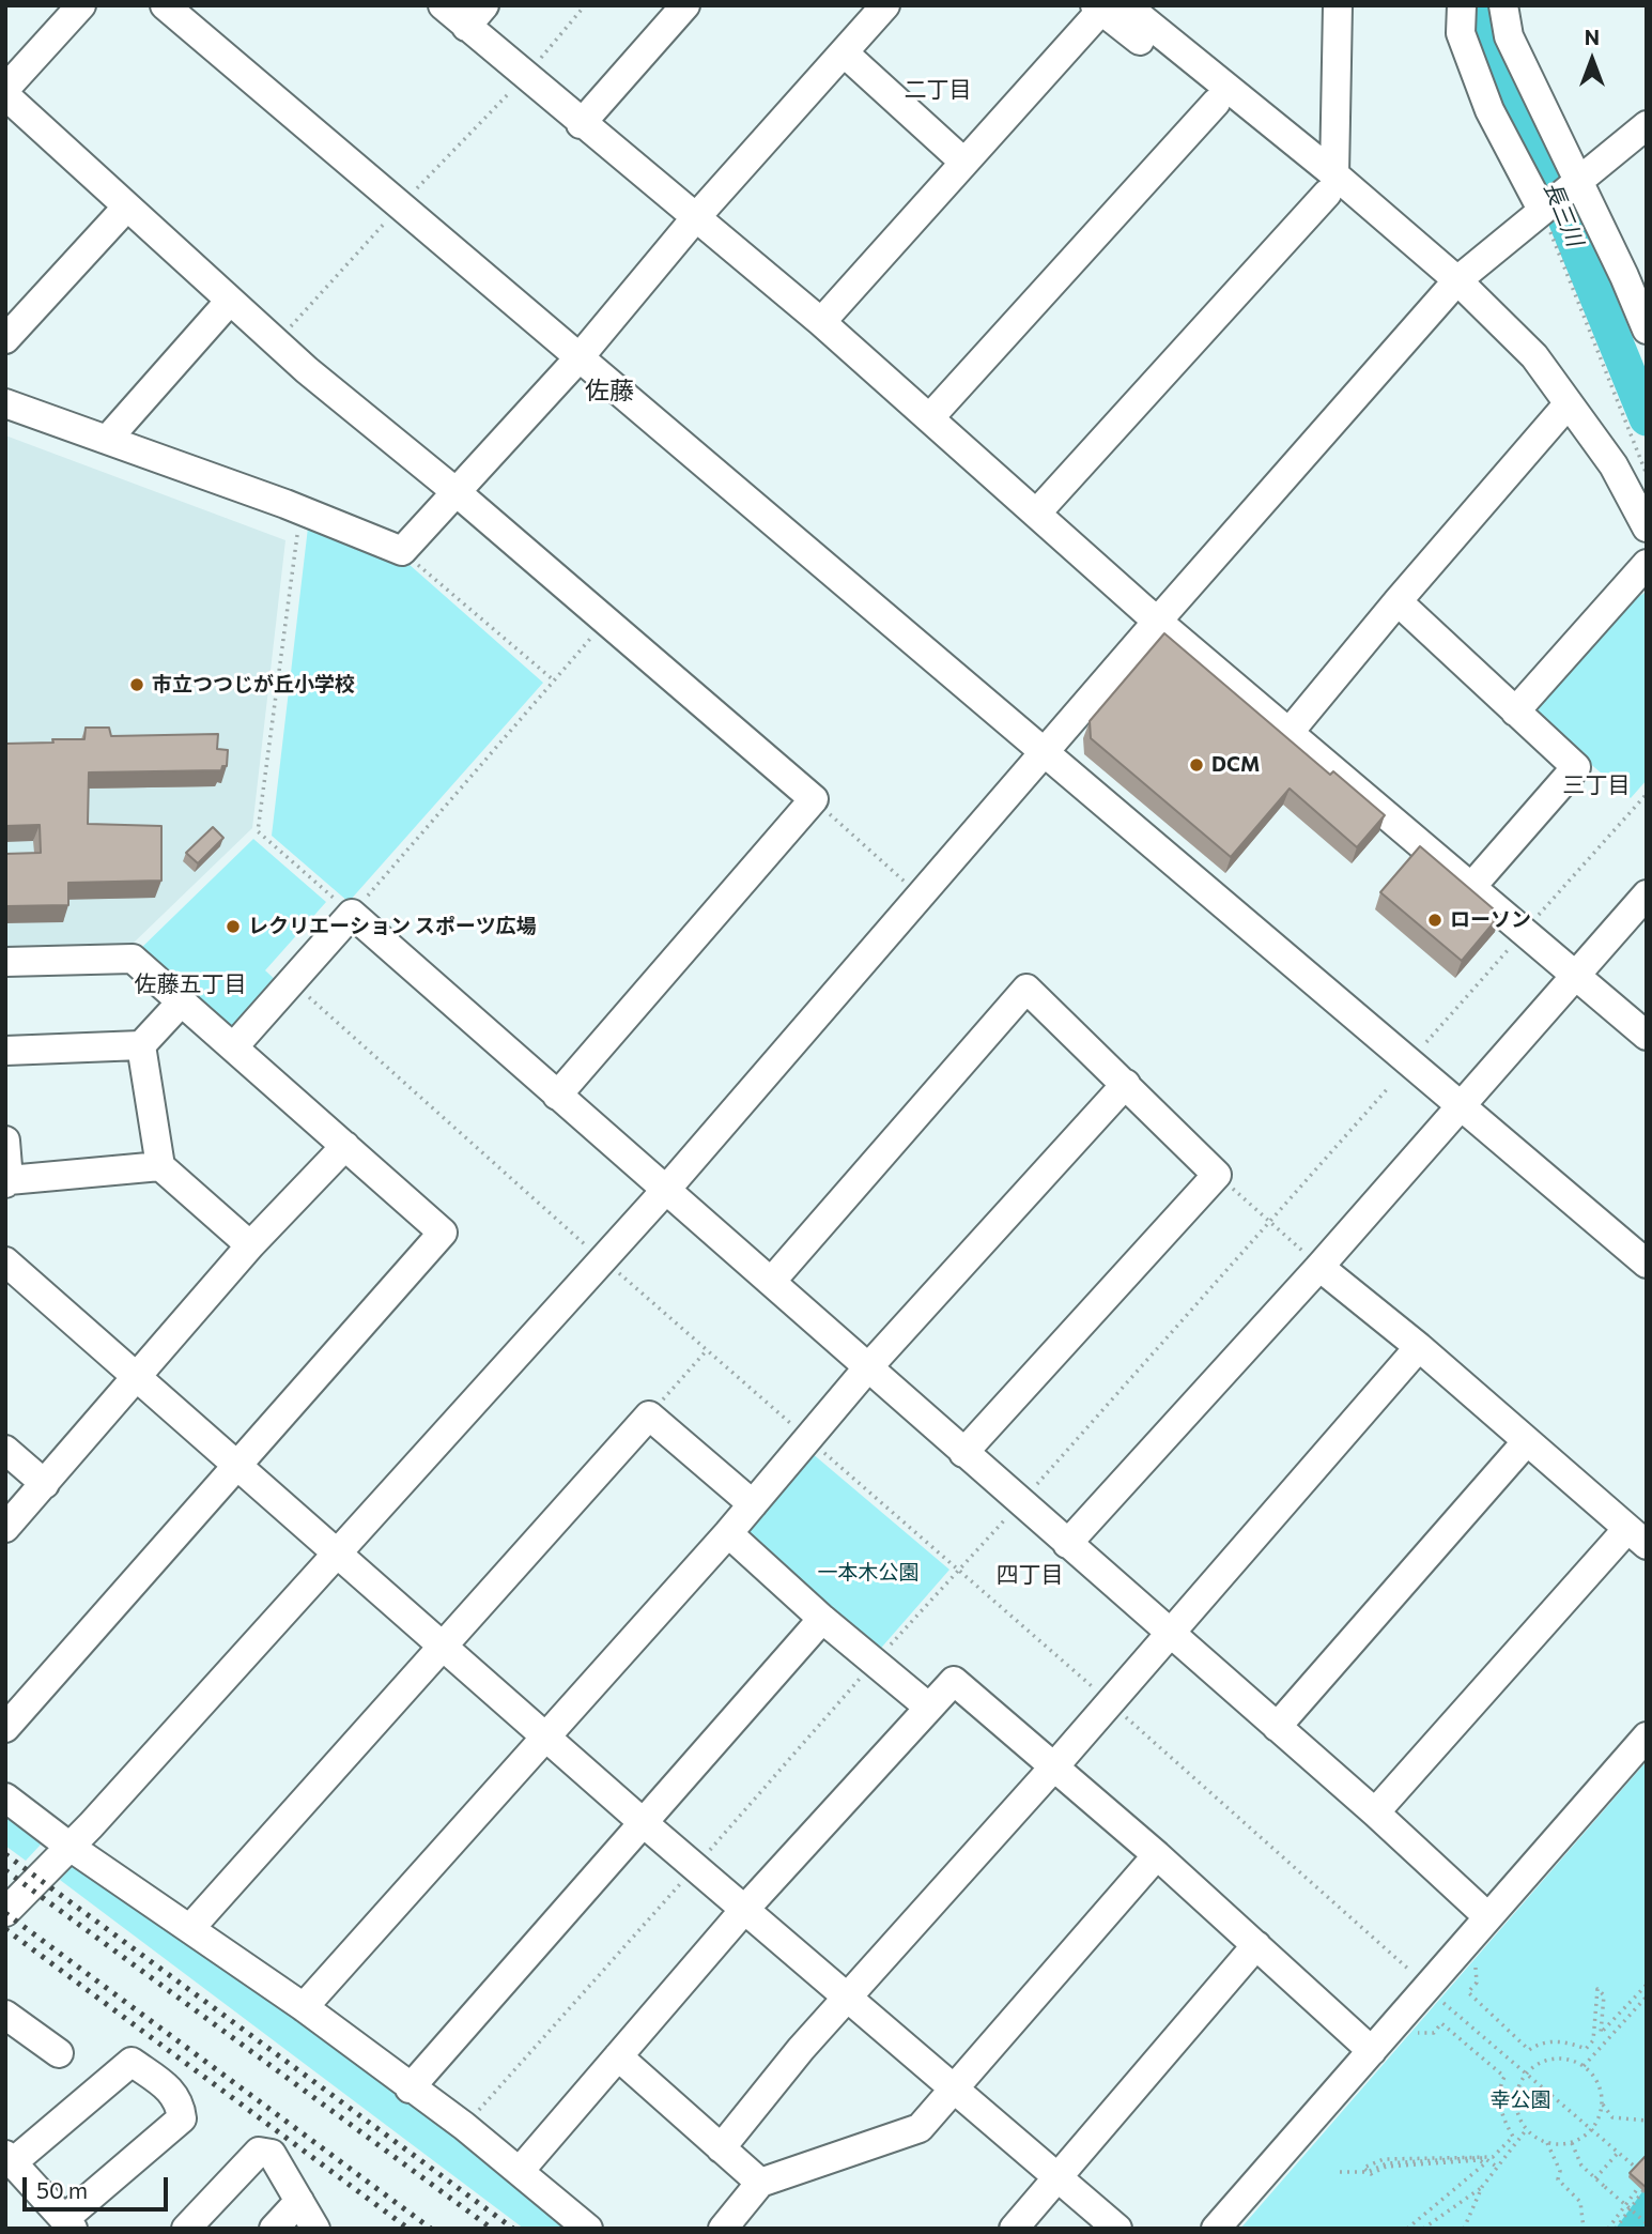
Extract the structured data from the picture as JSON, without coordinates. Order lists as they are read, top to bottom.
{
  "districts": [
    "二丁目",
    "佐藤",
    "三丁目",
    "佐藤五丁目",
    "四丁目"
  ],
  "water": ["長三川"],
  "parks": ["一本木公園", "幸公園"],
  "places": [
    "市立つつじが丘小学校",
    "DCM",
    "ローソン",
    "レクリエーション スポーツ広場"
  ],
  "scale_bar": "50 m",
  "north": "top"
}
